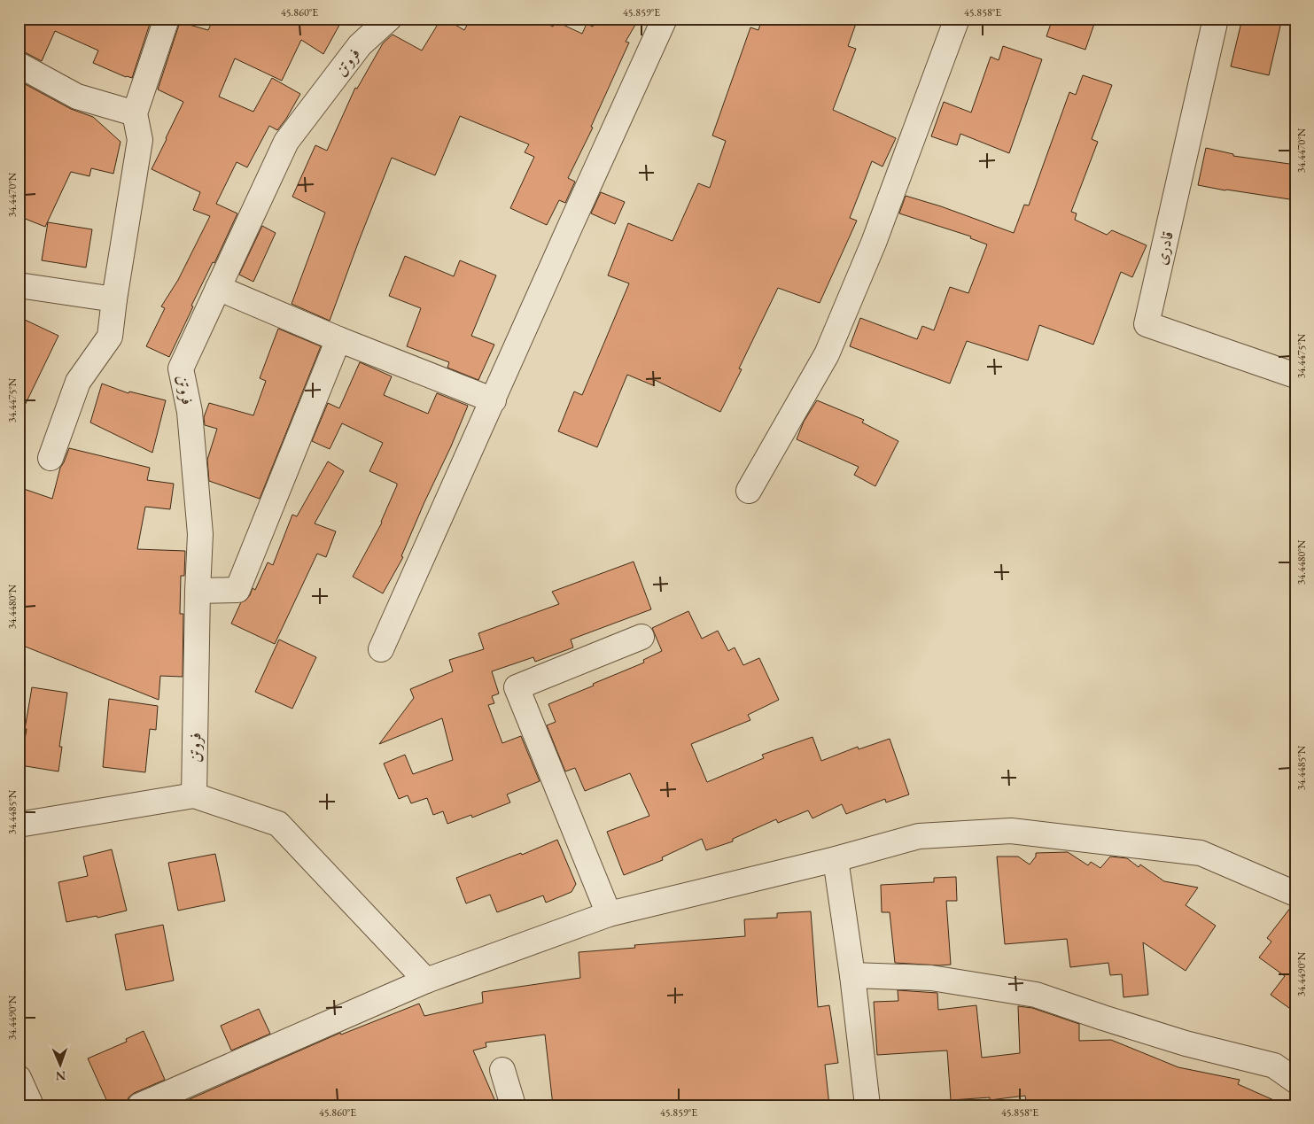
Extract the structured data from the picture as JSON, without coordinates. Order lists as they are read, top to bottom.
{
  "streets": {
    "street": ["فروتن", "قادری"]
  },
  "north": "bottom",
  "coordinates": [
    "45.860°E",
    "45.859°E",
    "45.858°E",
    "34.4470°N",
    "34.4475°N",
    "34.4480°N",
    "34.4485°N",
    "34.4490°N"
  ]
}
